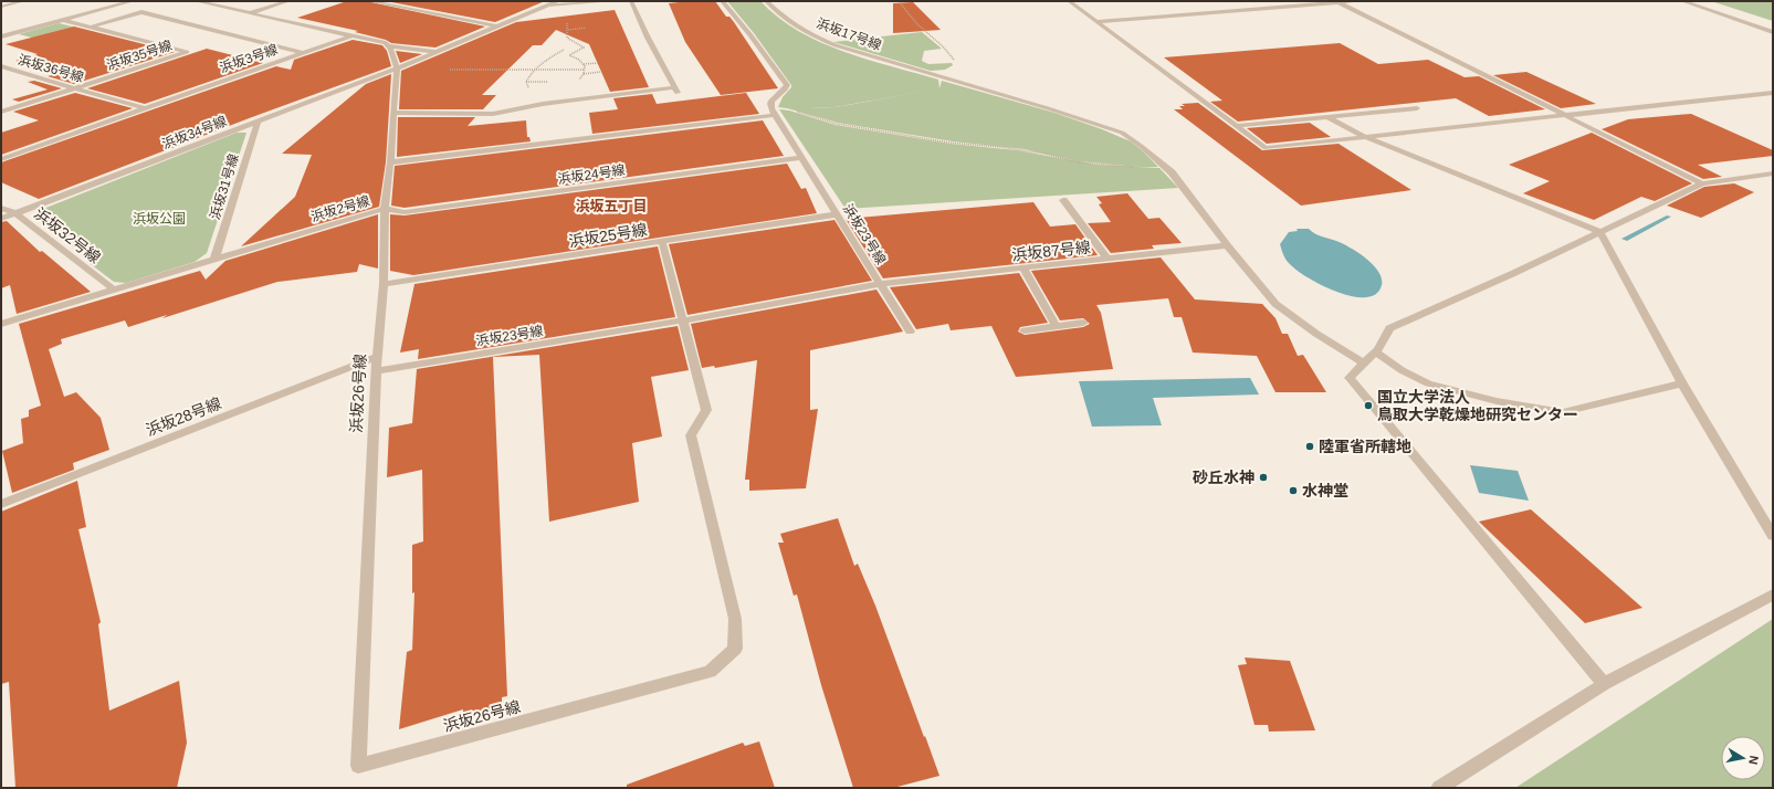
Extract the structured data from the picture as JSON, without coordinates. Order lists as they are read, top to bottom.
{
  "streets": {
    "street": [
      "浜坂17号線",
      "浜坂35号線",
      "浜坂3号線",
      "浜坂36号線",
      "浜坂34号線",
      "浜坂24号線",
      "浜坂31号線",
      "浜坂2号線",
      "浜坂23号線",
      "浜坂32号線",
      "浜坂25号線",
      "浜坂87号線",
      "浜坂26号線",
      "浜坂28号線"
    ]
  },
  "crossings": [
    ["浜坂17号線", "浜坂87号線"],
    ["浜坂35号線", "浜坂36号線"],
    ["浜坂3号線", "浜坂36号線"],
    ["浜坂34号線", "浜坂31号線"],
    ["浜坂34号線", "浜坂2号線"],
    ["浜坂34号線", "浜坂32号線"],
    ["浜坂24号線", "浜坂2号線"],
    ["浜坂24号線", "浜坂23号線"],
    ["浜坂24号線", "浜坂26号線"],
    ["浜坂31号線", "浜坂2号線"],
    ["浜坂2号線", "浜坂32号線"],
    ["浜坂2号線", "浜坂26号線"],
    ["浜坂23号線", "浜坂25号線"],
    ["浜坂23号線", "浜坂87号線"],
    ["浜坂23号線", "浜坂26号線"],
    ["浜坂23号線", "浜坂28号線"],
    ["浜坂25号線", "浜坂26号線"],
    ["浜坂26号線", "浜坂28号線"]
  ],
  "districts": ["浜坂五丁目"],
  "parks": ["浜坂公園"],
  "places": [
    "国立大学法人 鳥取大学乾燥地研究センター",
    "陸軍省所轄地",
    "砂丘水神",
    "水神堂"
  ],
  "north": "right"
}
